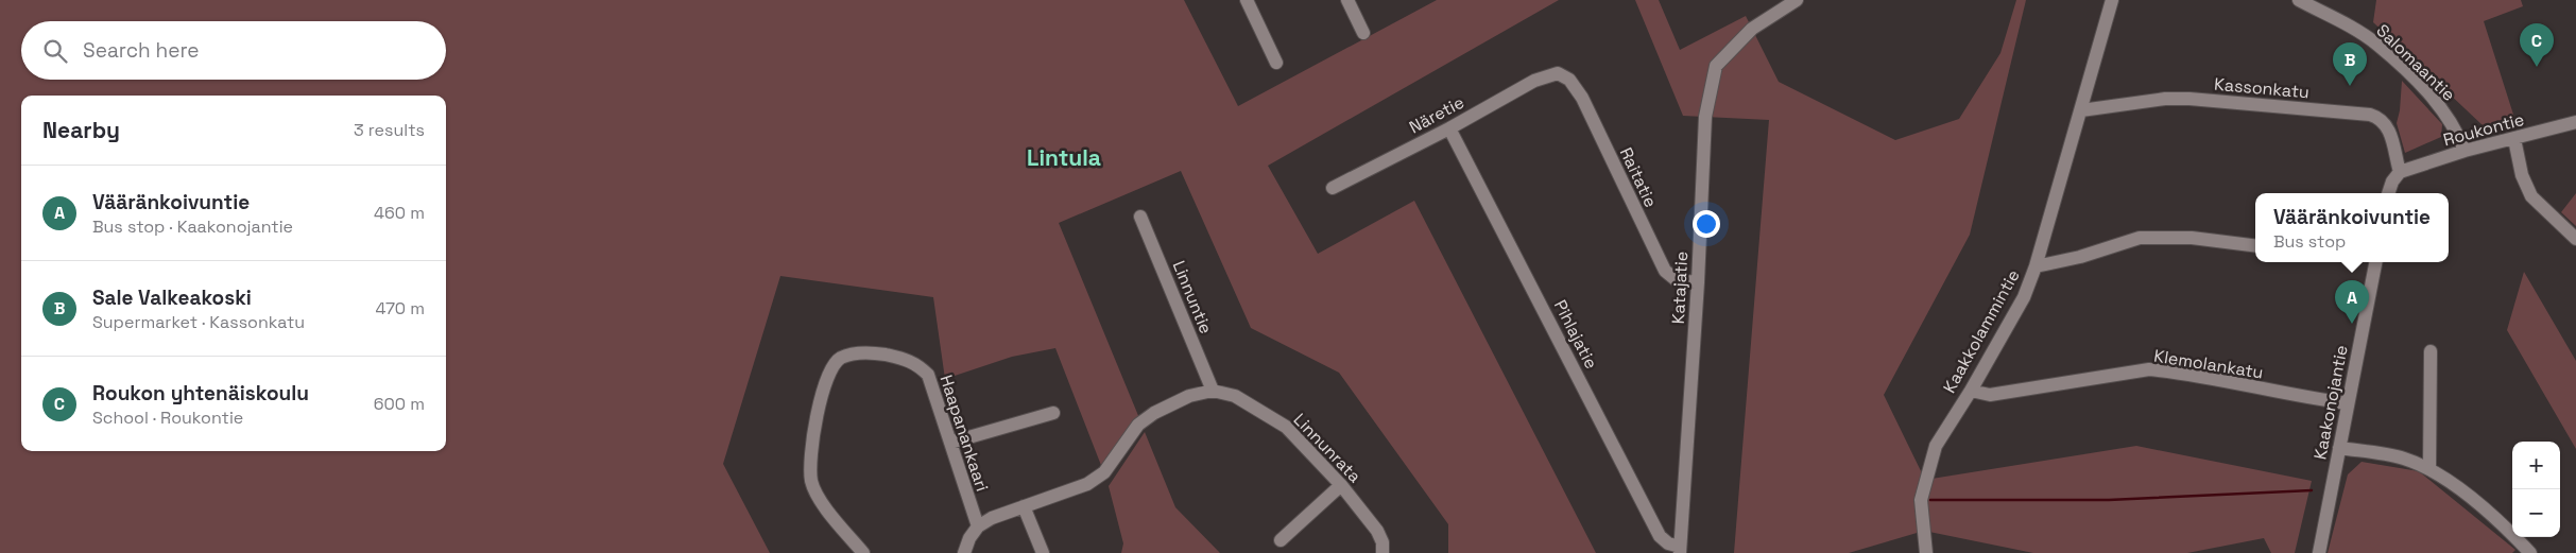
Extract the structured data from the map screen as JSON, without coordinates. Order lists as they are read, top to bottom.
{
  "streets": {
    "street": [
      "Salomaantie",
      "Kassonkatu",
      "Näretie",
      "Roukontie",
      "Raitatie",
      "Katajatie",
      "Linnuntie",
      "Kaakkolammintie",
      "Pihlajatie",
      "Klemolankatu",
      "Kaakonojantie",
      "Haapanankaari",
      "Linnunrata"
    ]
  },
  "crossings": [
    ["Salomaantie", "Roukontie"],
    ["Kassonkatu", "Roukontie"],
    ["Kassonkatu", "Kaakkolammintie"],
    ["Näretie", "Raitatie"],
    ["Näretie", "Pihlajatie"],
    ["Raitatie", "Katajatie"],
    ["Katajatie", "Pihlajatie"],
    ["Linnuntie", "Linnunrata"],
    ["Kaakkolammintie", "Klemolankatu"],
    ["Klemolankatu", "Kaakonojantie"],
    ["Haapanankaari", "Linnunrata"]
  ],
  "districts": ["Lintula"],
  "page": {
    "search": "Search here",
    "pins": ["C", "B", "A"],
    "heading": ["Nearby", "3 results"],
    "list": [
      {
        "mark": "A",
        "name": "Vääränkoivuntie",
        "note": "Bus stop · Kaakonojantie",
        "value": "460 m"
      },
      {
        "mark": "B",
        "name": "Sale Valkeakoski",
        "note": "Supermarket · Kassonkatu",
        "value": "470 m"
      },
      {
        "mark": "C",
        "name": "Roukon yhtenäiskoulu",
        "note": "School · Roukontie",
        "value": "600 m"
      }
    ],
    "popup": ["Vääränkoivuntie", "Bus stop"],
    "map_buttons": ["+", "−"]
  }
}
